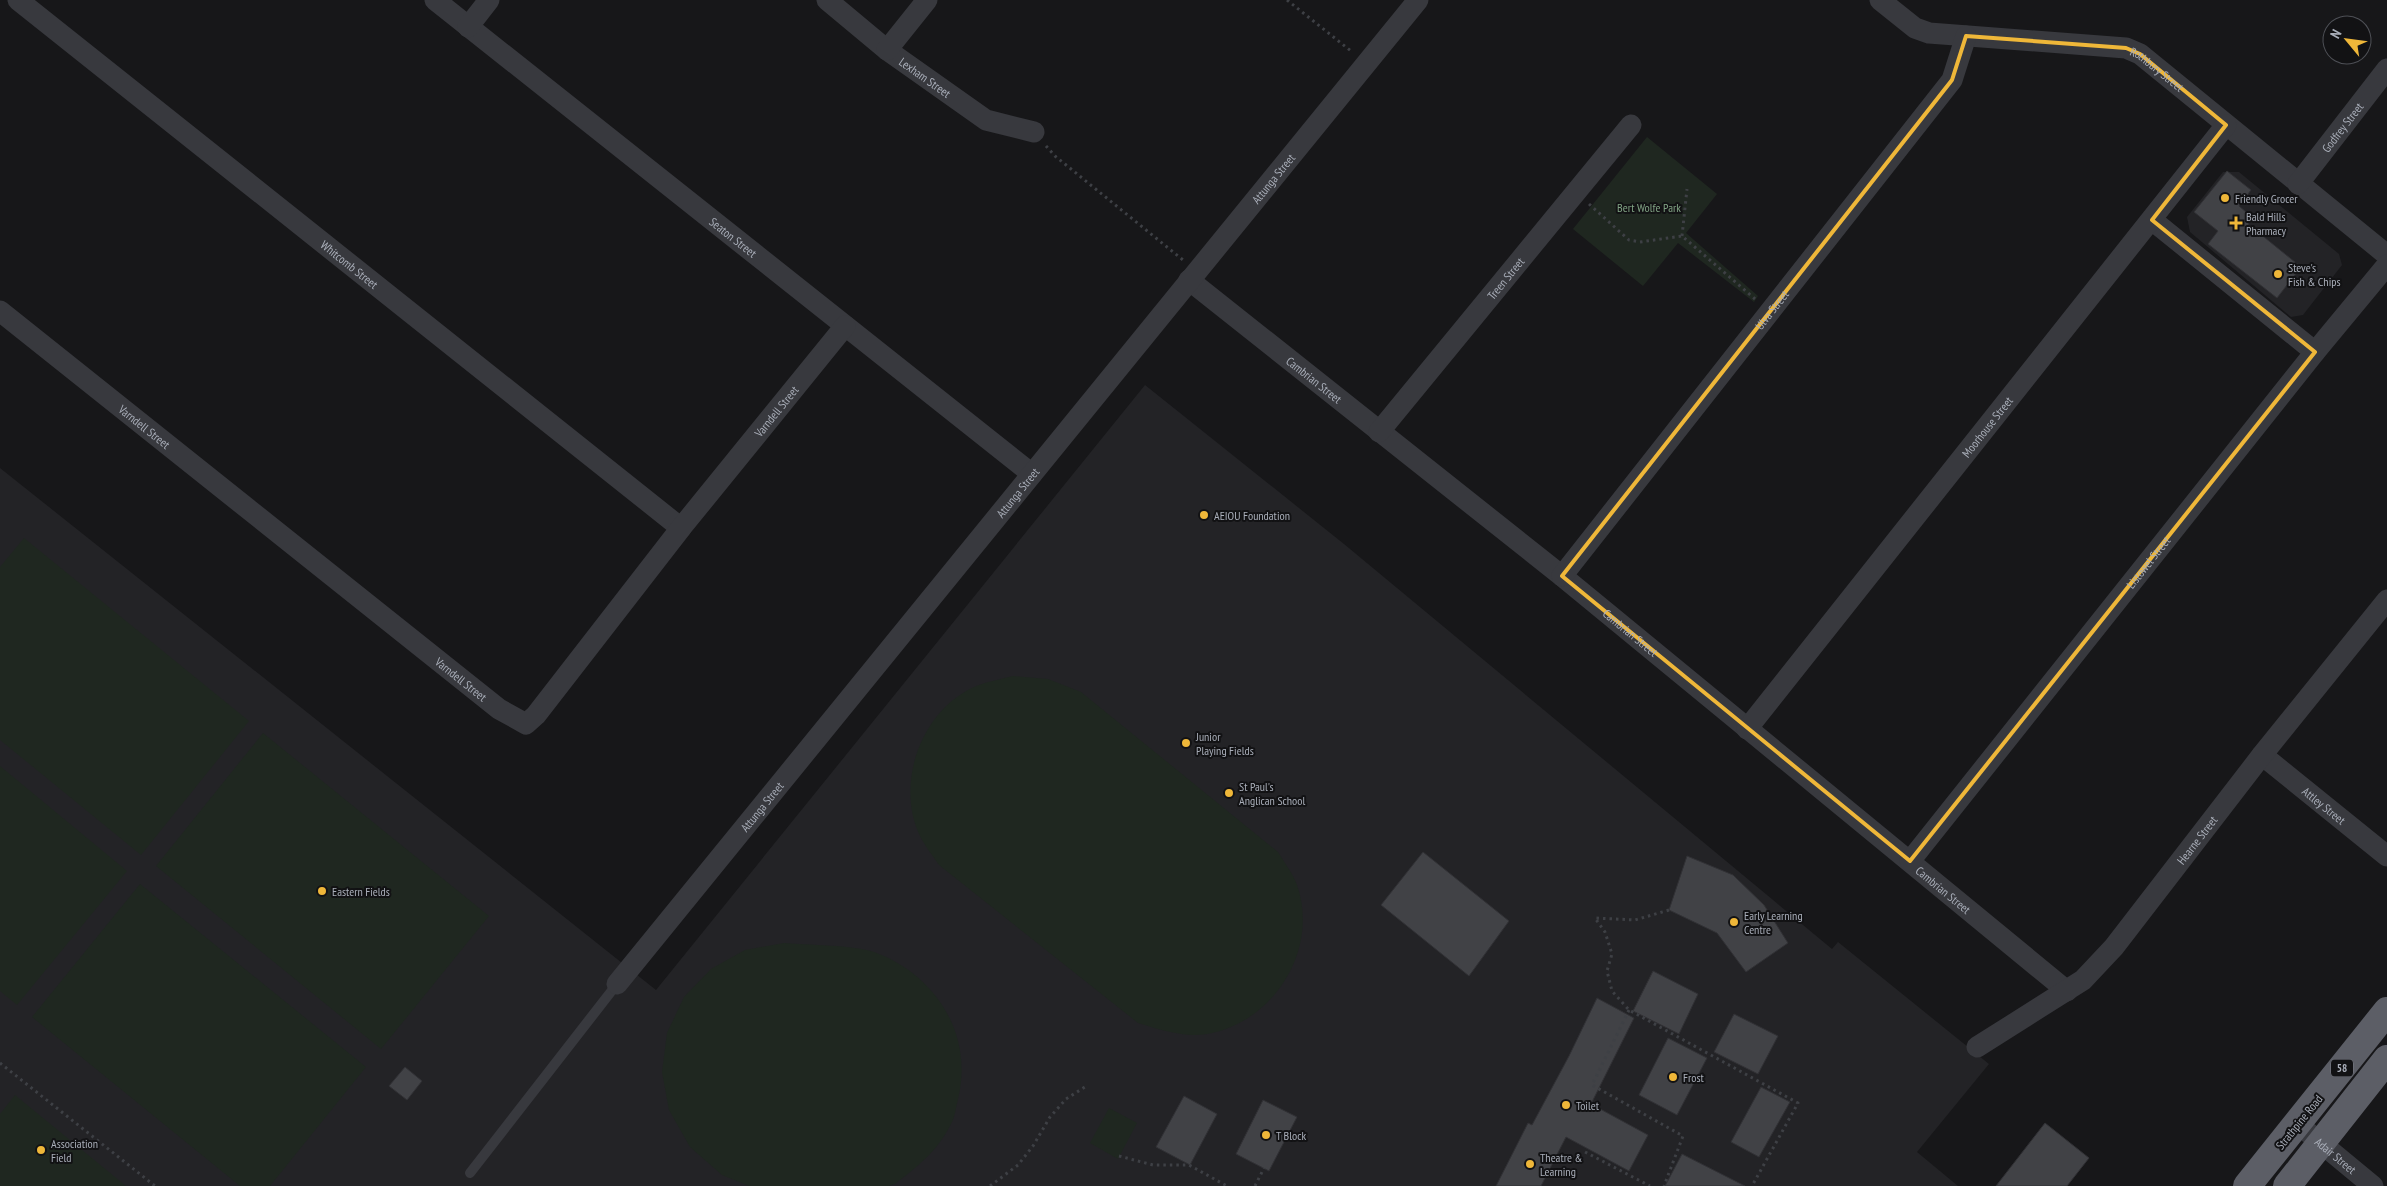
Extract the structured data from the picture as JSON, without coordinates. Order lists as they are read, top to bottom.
{
  "streets": {
    "highway": ["58", "Strathpine Road"],
    "street": [
      "Rothbury Street",
      "Lexham Street",
      "Godfrey Street",
      "Attunga Street",
      "Seaton Street",
      "Whitcomb Street",
      "Treen Street",
      "Ulva Street",
      "Cambrian Street",
      "Varndell Street",
      "Moorhouse Street",
      "Listowel Street",
      "Attley Street",
      "Hearne Street",
      "Adair Street"
    ]
  },
  "crossings": [
    ["Rothbury Street", "Godfrey Street"],
    ["Rothbury Street", "Ulva Street"],
    ["Rothbury Street", "Moorhouse Street"],
    ["Attunga Street", "Seaton Street"],
    ["Attunga Street", "Cambrian Street"],
    ["Seaton Street", "Varndell Street"],
    ["Whitcomb Street", "Varndell Street"],
    ["Treen Street", "Cambrian Street"],
    ["Ulva Street", "Cambrian Street"],
    ["Cambrian Street", "Moorhouse Street"],
    ["Cambrian Street", "Listowel Street"],
    ["Cambrian Street", "Hearne Street"],
    ["Attley Street", "Hearne Street"],
    ["58", "Adair Street"],
    ["Strathpine Road", "Adair Street"]
  ],
  "parks": ["Bert Wolfe Park"],
  "places": {
    "other": [
      "Friendly Grocer",
      "Steve's Fish & Chips",
      "AEIOU Foundation",
      "Junior Playing Fields",
      "St Paul's Anglican School",
      "Eastern Fields",
      "Early Learning Centre",
      "Frost",
      "Toilet",
      "T Block",
      "Association Field",
      "Theatre & Learning"
    ],
    "health": ["Bald Hills Pharmacy"]
  },
  "north": "top left"
}
